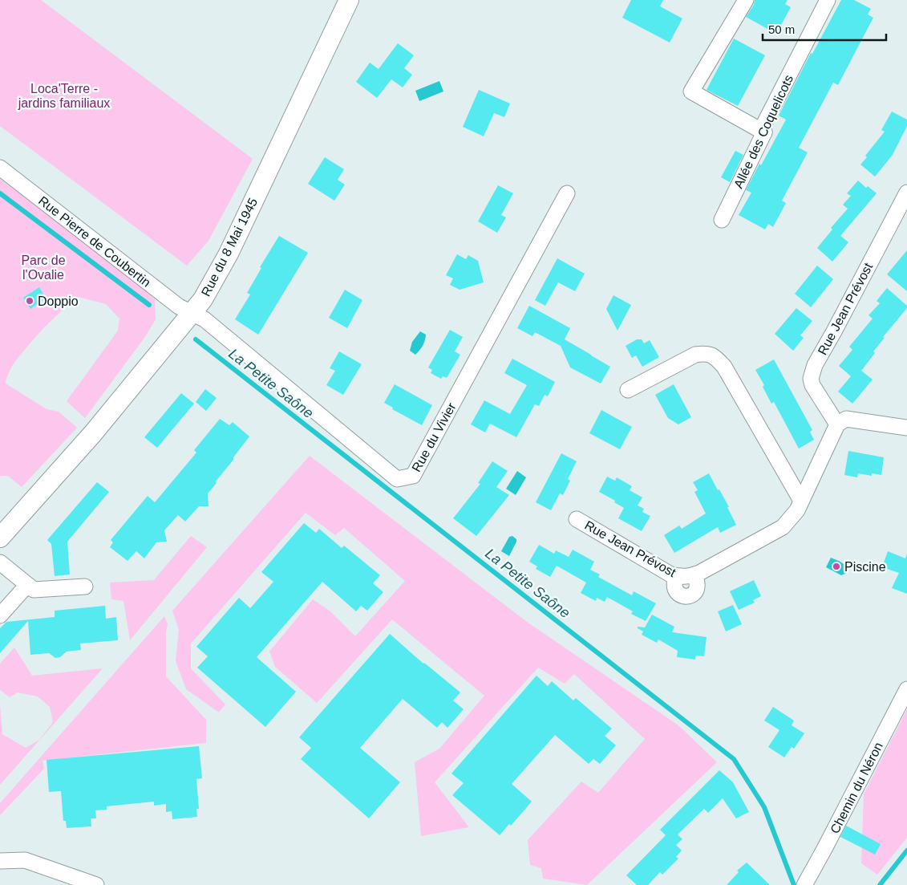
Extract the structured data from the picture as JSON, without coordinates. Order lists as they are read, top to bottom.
{
  "streets": {
    "street": [
      "Allée des Coquelicots",
      "Rue Pierre de Coubertin",
      "Rue du 8 Mai 1945",
      "Rue Jean Prévost",
      "Rue du Vivier",
      "Chemin du Néron"
    ]
  },
  "crossings": [
    ["Rue Pierre de Coubertin", "Rue du 8 Mai 1945"],
    ["Rue Pierre de Coubertin", "Rue du Vivier"],
    ["Rue du 8 Mai 1945", "Rue du Vivier"]
  ],
  "water": ["La Petite Saône"],
  "parks": ["Loca'Terre - jardins familiaux", "Parc de l'Ovalie"],
  "places": ["Doppio", "Piscine"],
  "scale_bar": "50 m"
}
